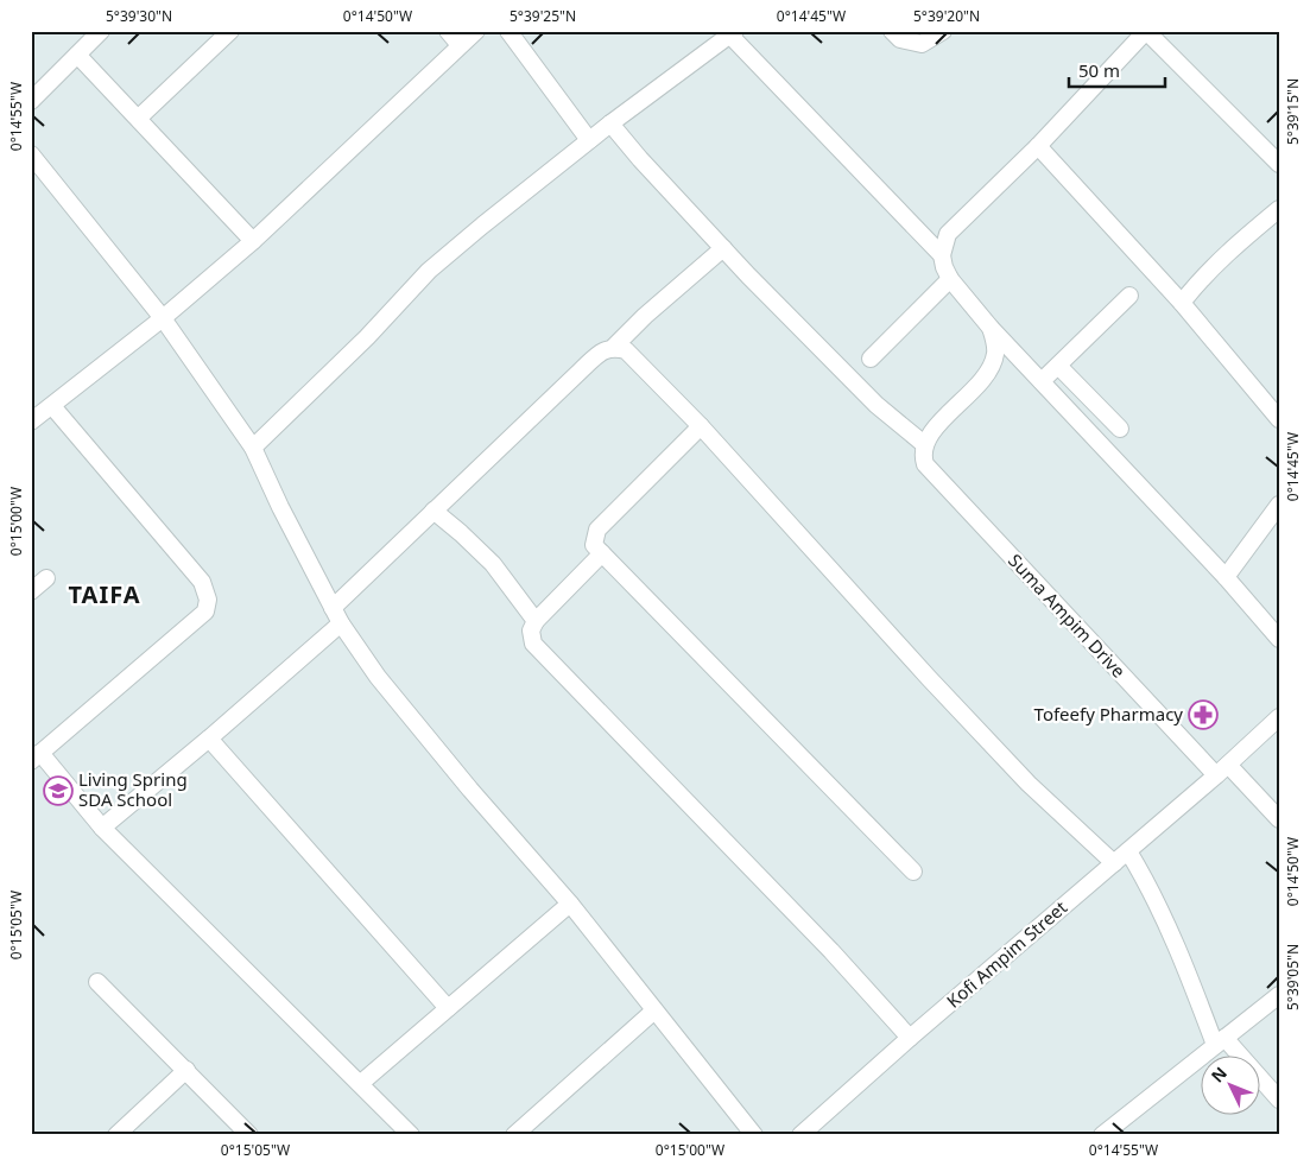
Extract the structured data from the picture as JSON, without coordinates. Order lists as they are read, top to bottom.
{
  "streets": {
    "street": ["Suma Ampim Drive", "Kofi Ampim Street"]
  },
  "crossings": [
    ["Suma Ampim Drive", "Kofi Ampim Street"]
  ],
  "districts": ["TAIFA"],
  "places": {
    "pharmacy": ["Tofeefy Pharmacy"],
    "school or university": ["Living Spring SDA School"]
  },
  "scale_bar": "50 m",
  "north": "top left",
  "coordinates": [
    "5°39'30\"N",
    "0°14'50\"W",
    "5°39'25\"N",
    "0°14'45\"W",
    "5°39'20\"N",
    "5°39'15\"N",
    "0°14'55\"W",
    "0°15'00\"W",
    "0°15'05\"W",
    "5°39'05\"N"
  ]
}
